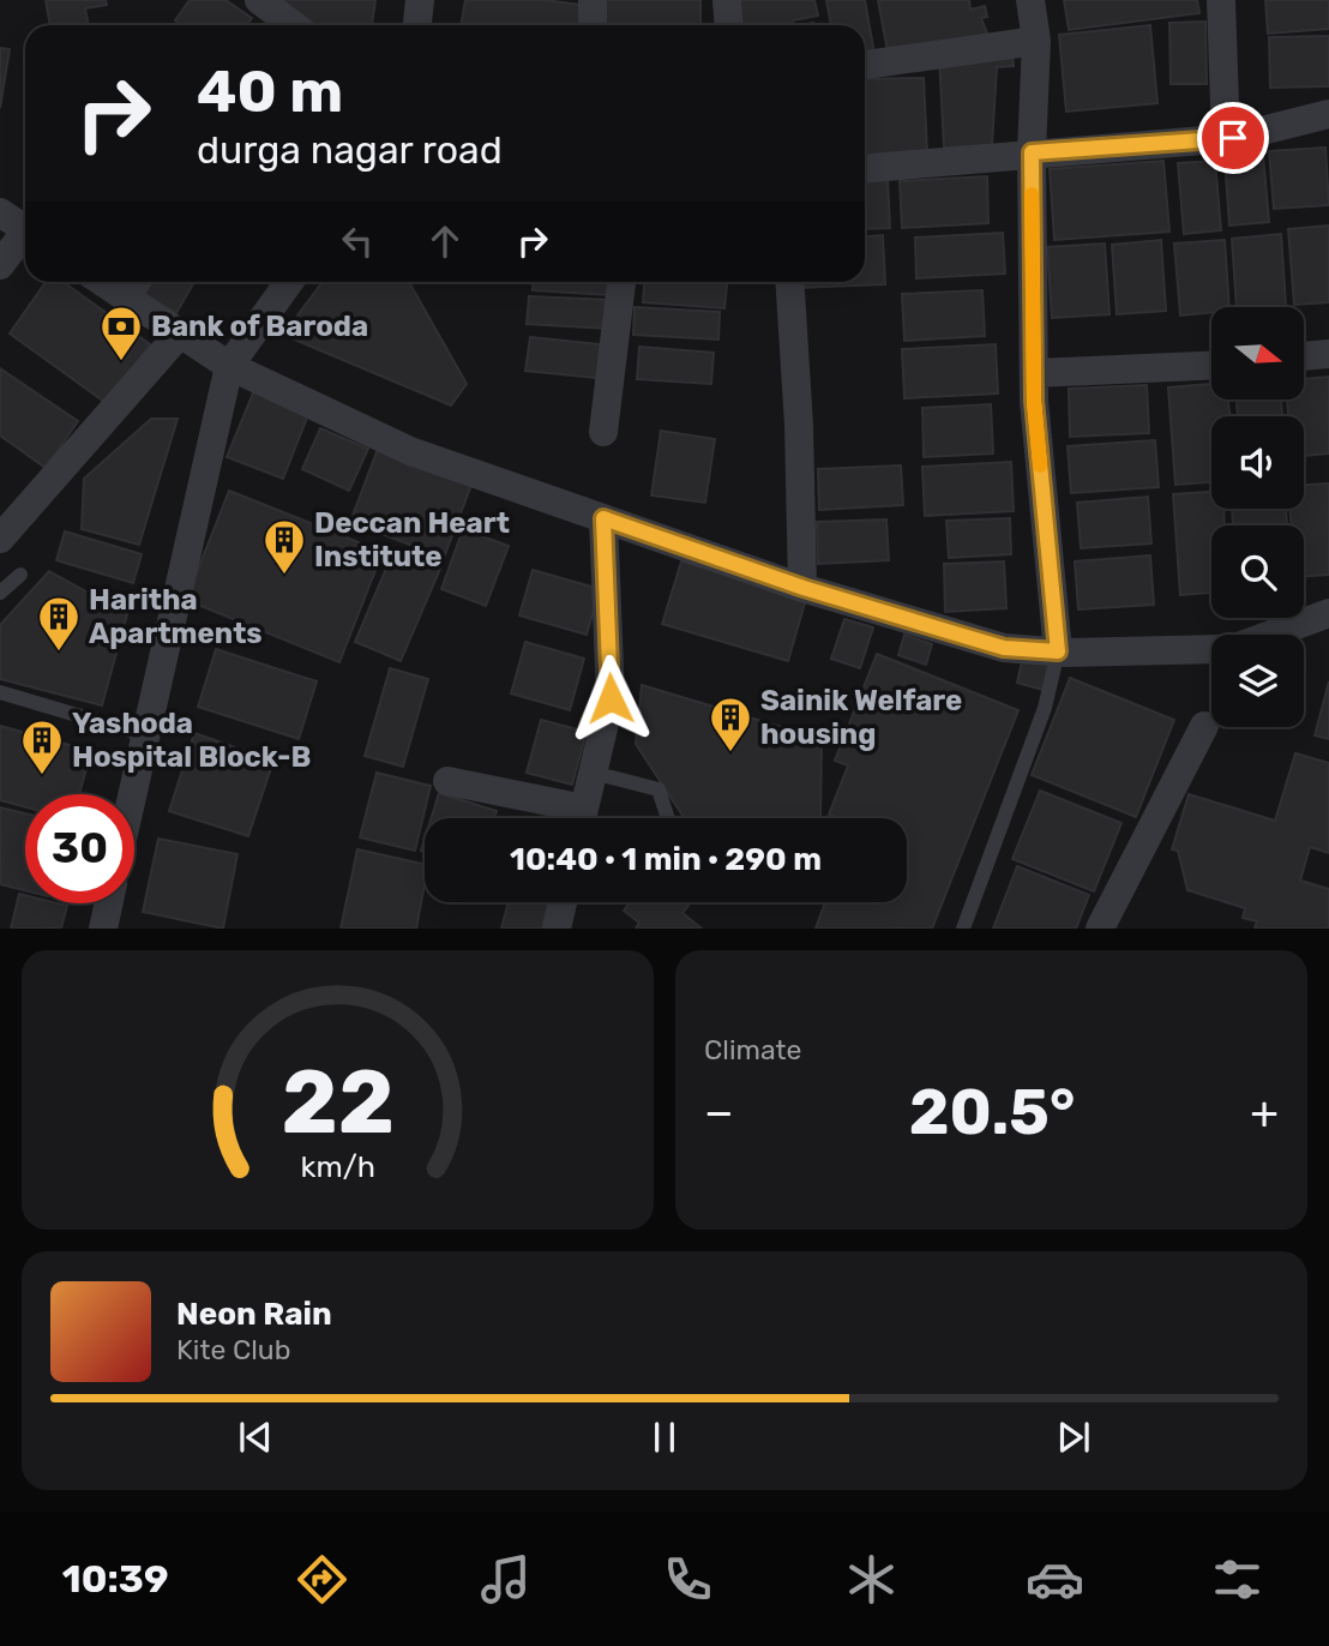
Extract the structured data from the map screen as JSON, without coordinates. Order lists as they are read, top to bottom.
{
  "places": {
    "bank": ["Bank of Baroda"],
    "building": [
      "Deccan Heart Institute",
      "Haritha Apartments",
      "Sainik Welfare housing",
      "Yashoda Hospital Block-B"
    ]
  },
  "north": "right",
  "page": {
    "turn": ["40 m", "durga nagar road"],
    "limit": "30",
    "trip": "10:40 · 1 min · 290 m",
    "tile": "Climate",
    "heat": ["−", "20.5°", "+"],
    "song": ["Neon Rain", "Kite Club"],
    "tabs": "10:39",
    "gauge": ["22", "km/h"]
  }
}
